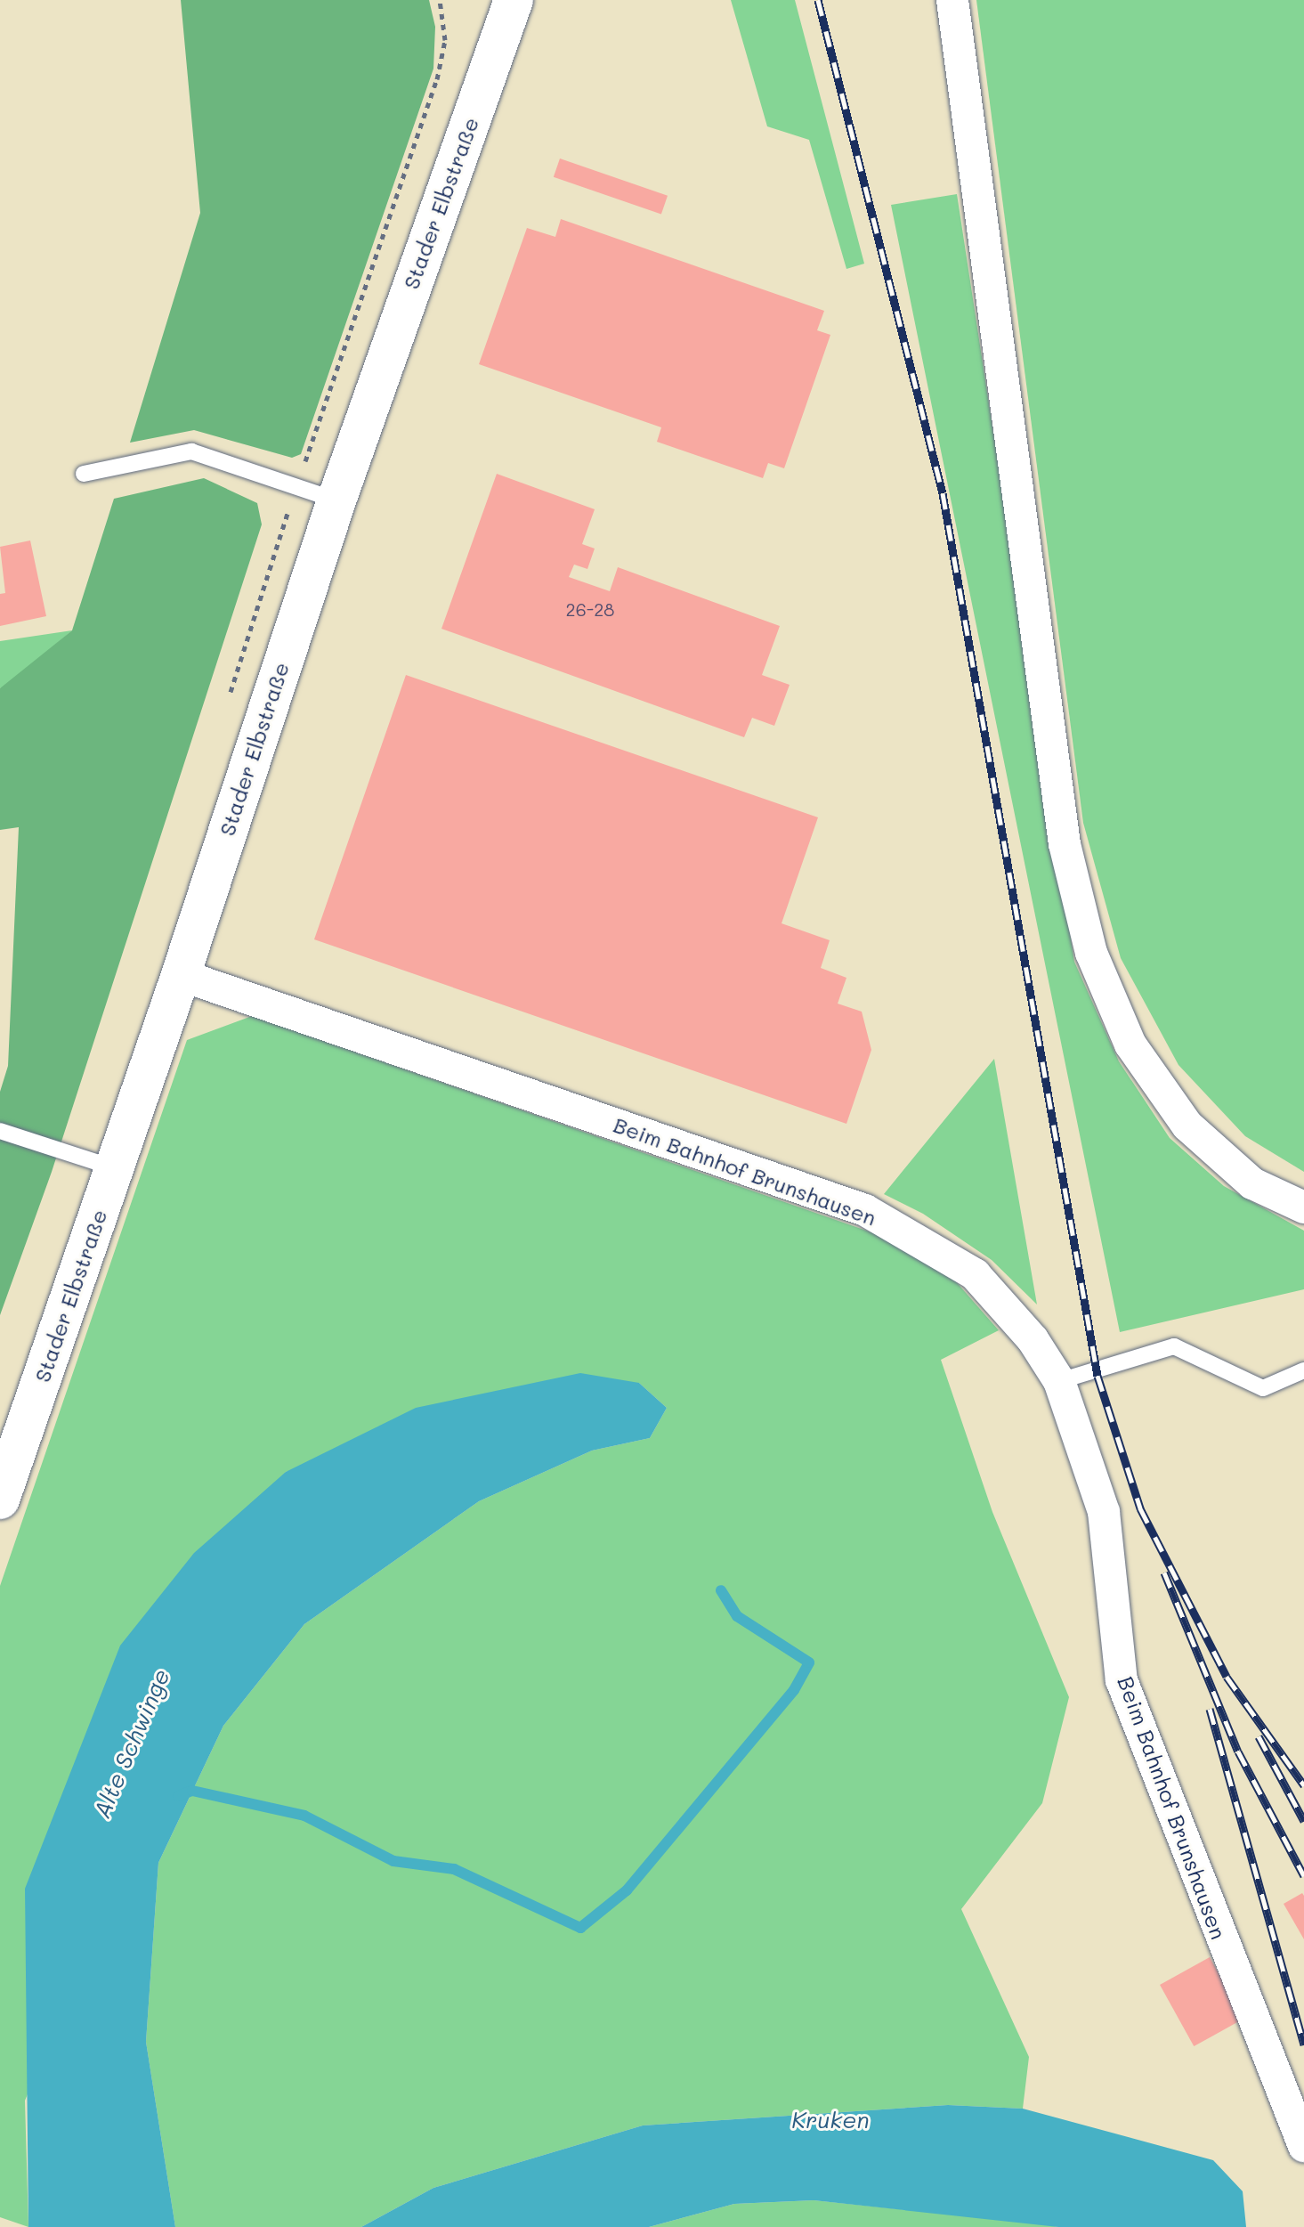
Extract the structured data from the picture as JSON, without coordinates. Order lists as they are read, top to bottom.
{
  "streets": {
    "street": ["Stader Elbstraße", "Beim Bahnhof Brunshausen"]
  },
  "crossings": [
    ["Stader Elbstraße", "Beim Bahnhof Brunshausen"]
  ],
  "water": ["Alte Schwinge", "Kruken"],
  "house_numbers": ["26-28"]
}
